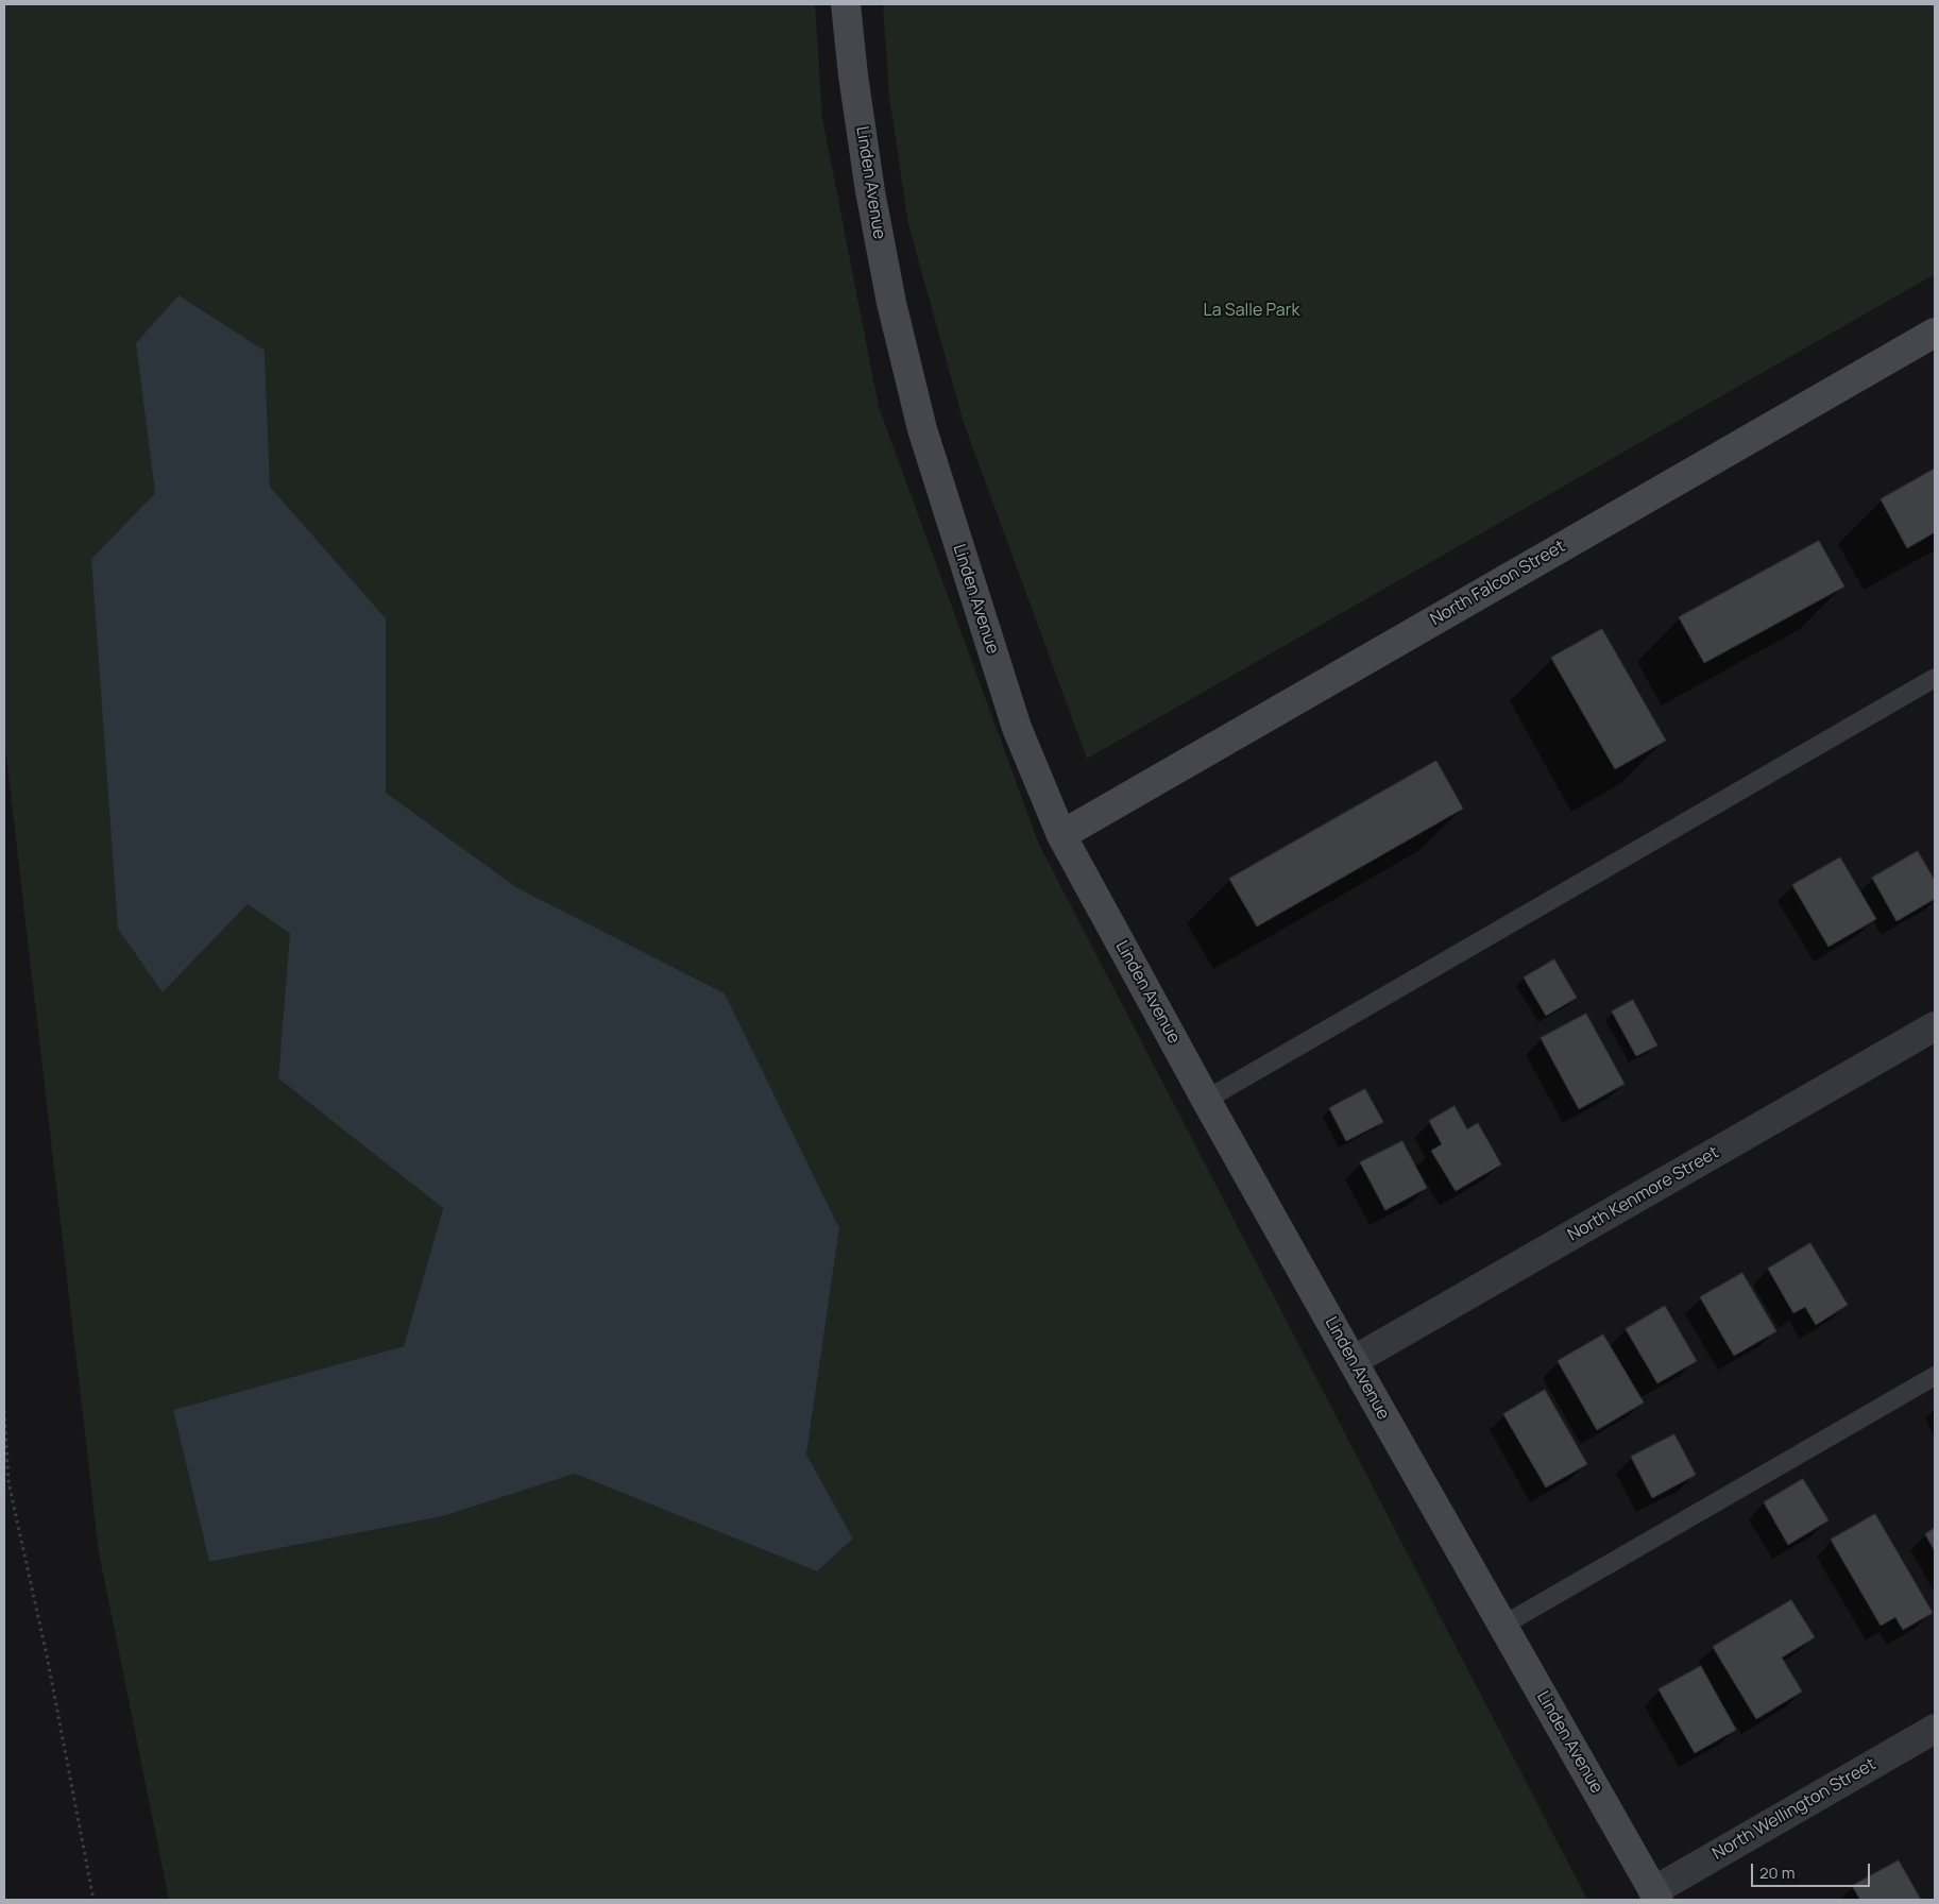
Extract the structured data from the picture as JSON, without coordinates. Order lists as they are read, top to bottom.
{
  "streets": {
    "street": [
      "Linden Avenue",
      "North Falcon Street",
      "North Kenmore Street",
      "North Wellington Street"
    ]
  },
  "crossings": [
    ["Linden Avenue", "North Falcon Street"],
    ["Linden Avenue", "North Kenmore Street"],
    ["Linden Avenue", "North Wellington Street"]
  ],
  "parks": ["La Salle Park"],
  "scale_bar": "20 m"
}
